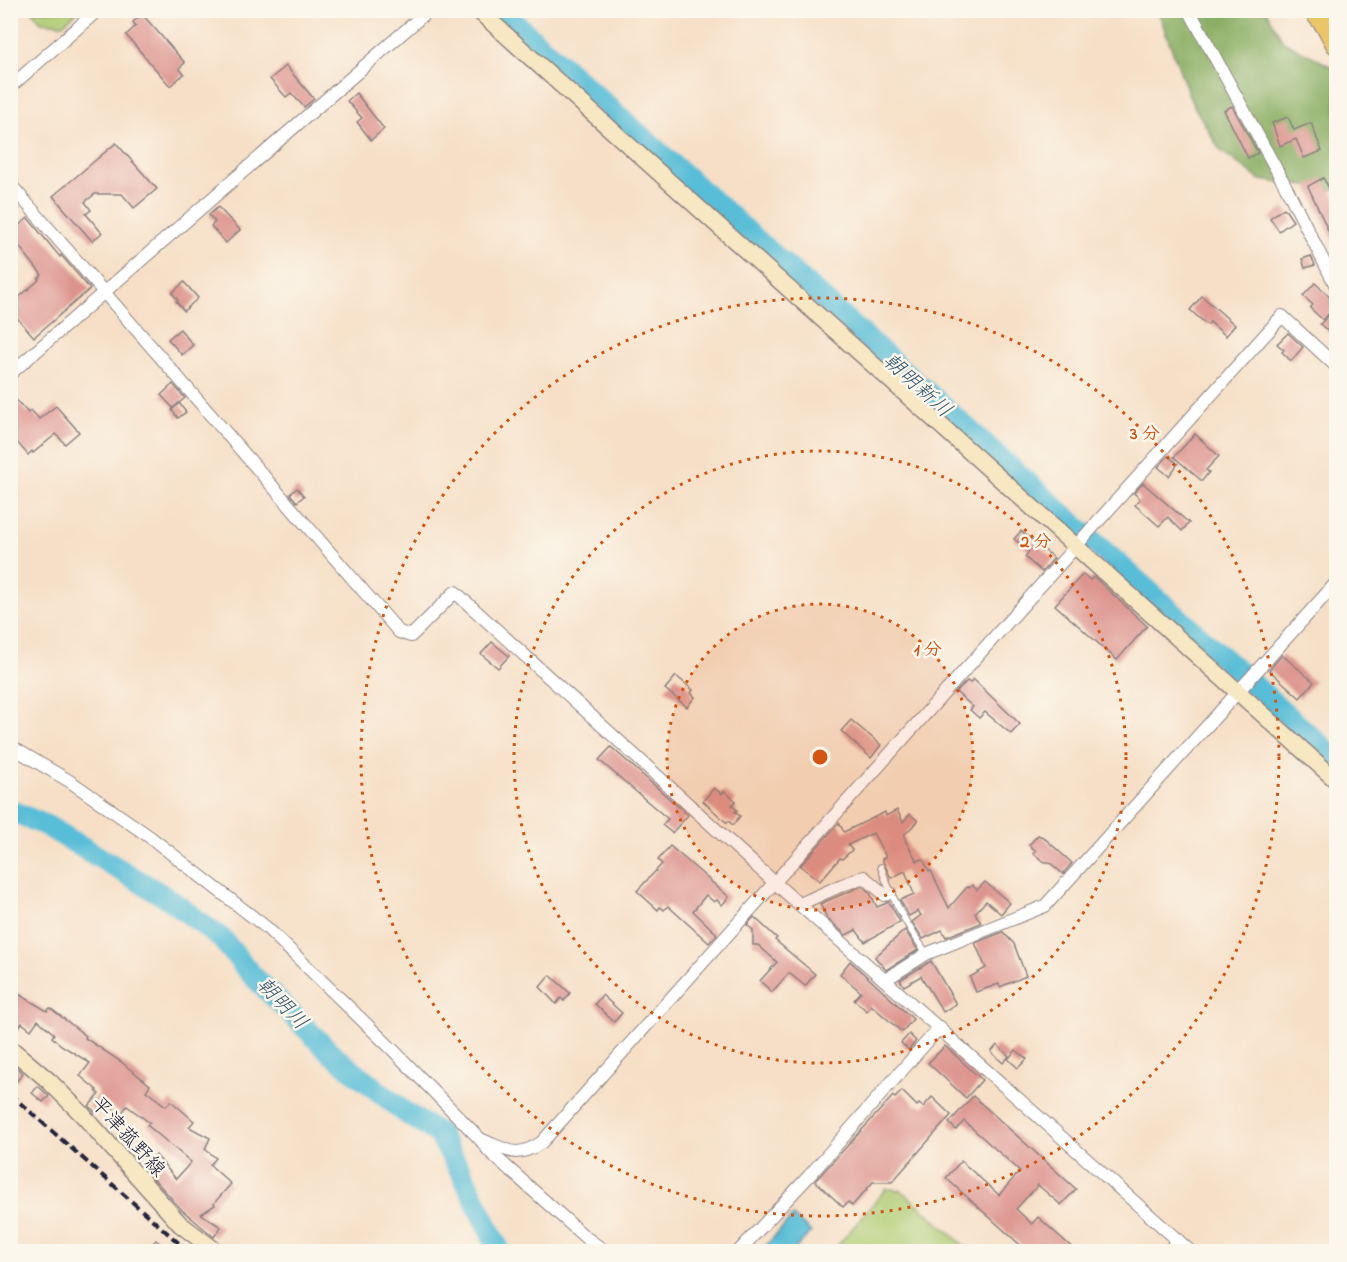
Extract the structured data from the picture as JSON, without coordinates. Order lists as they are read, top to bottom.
{
  "streets": {
    "street": ["平津菰野線"]
  },
  "water": ["朝明新川", "朝明川"],
  "rings": ["3 分", "2 分", "1 分"]
}
